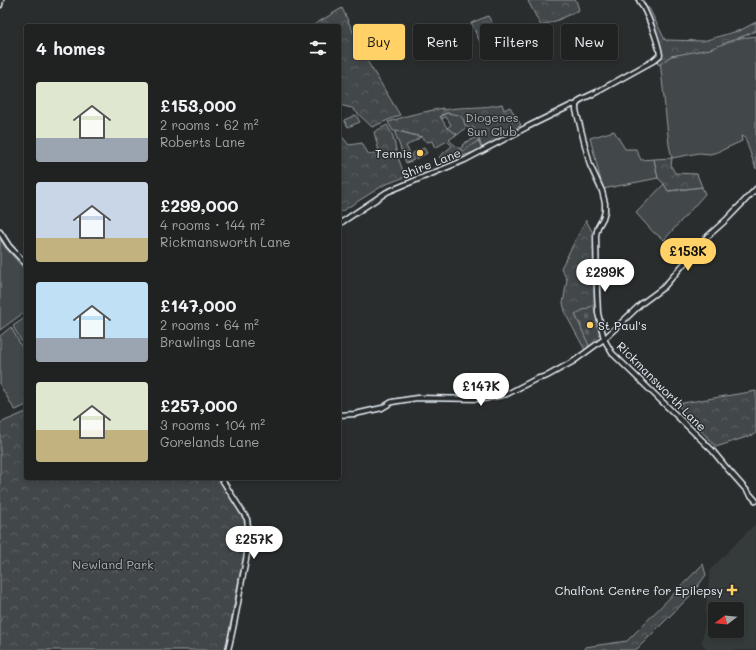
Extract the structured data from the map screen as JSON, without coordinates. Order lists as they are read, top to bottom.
{
  "streets": {
    "street": ["Shire Lane", "Rickmansworth Lane"]
  },
  "crossings": [
    ["Shire Lane", "Rickmansworth Lane"]
  ],
  "parks": ["Diogenes Sun Club", "Newland Park"],
  "places": {
    "other": ["Tennis", "St Paul's"],
    "health": ["Chalfont Centre for Epilepsy"]
  },
  "north": "left",
  "page": {
    "chip": [
      "Buy",
      "Rent",
      "Filters",
      "New"
    ],
    "heading": "4 homes",
    "list": [
      {
        "name": "£153,000",
        "note": "2 rooms · 62 m² · Roberts Lane"
      },
      {
        "name": "£299,000",
        "note": "4 rooms · 144 m² · Rickmansworth Lane"
      },
      {
        "name": "£147,000",
        "note": "2 rooms · 64 m² · Brawlings Lane"
      },
      {
        "name": "£257,000",
        "note": "3 rooms · 104 m² · Gorelands Lane"
      }
    ],
    "price": [
      "£153K",
      "£299K",
      "£147K",
      "£257K"
    ]
  }
}
